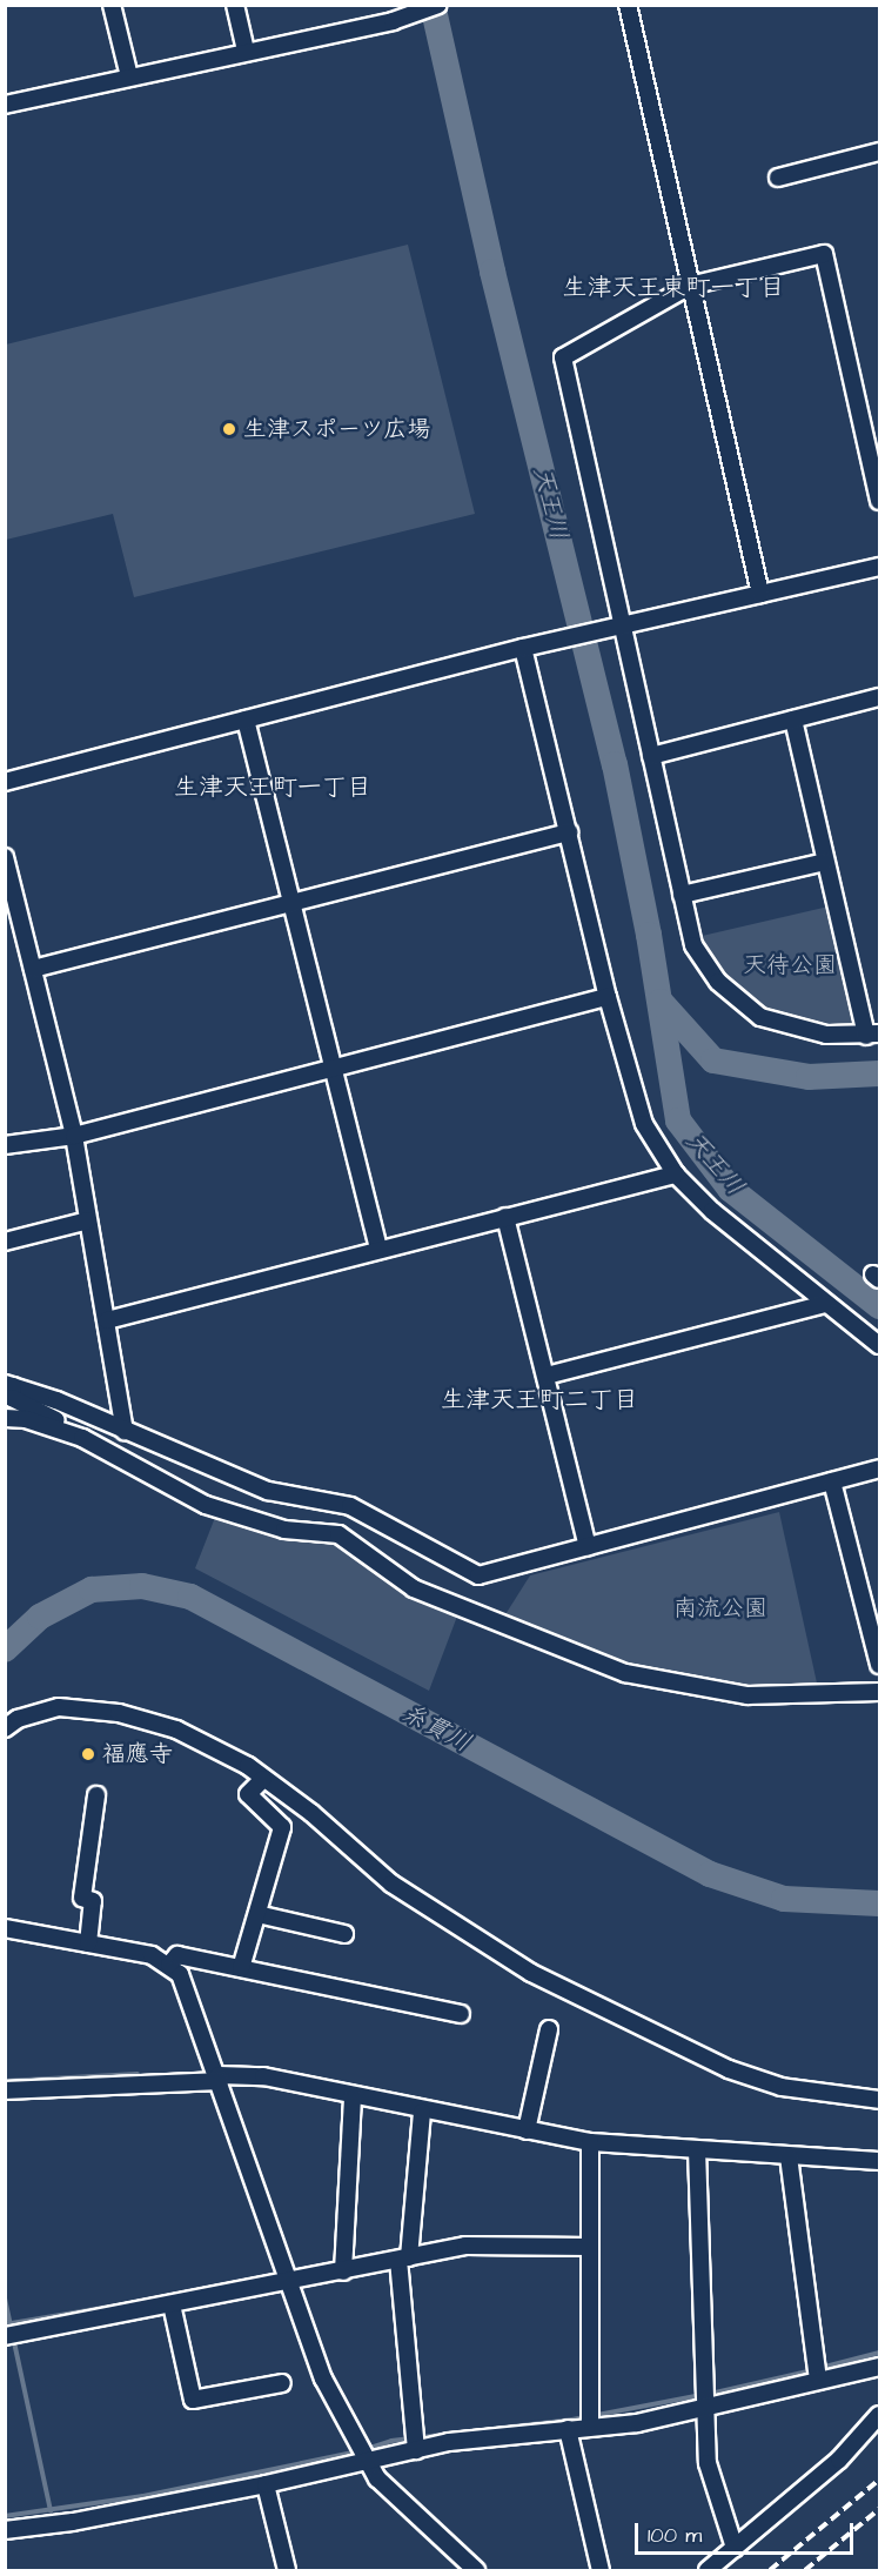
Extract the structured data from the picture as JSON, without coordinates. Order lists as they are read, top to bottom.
{
  "districts": ["生津天王東町一丁目", "生津天王町一丁目", "生津天王町二丁目"],
  "water": ["天王川", "糸貫川"],
  "parks": ["天待公園", "南流公園"],
  "places": ["生津スポーツ広場", "福應寺"],
  "scale_bar": "100 m"
}
